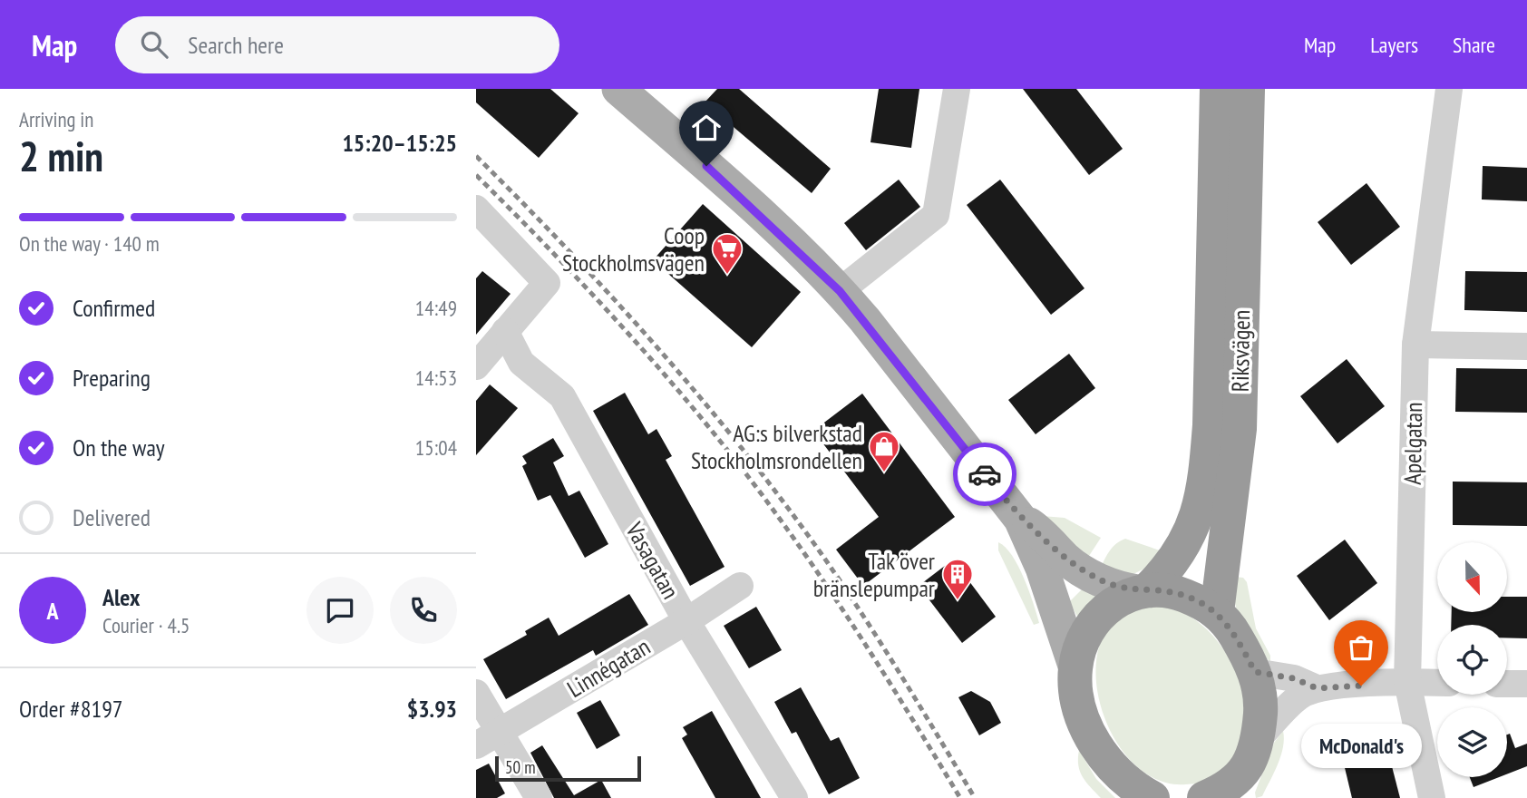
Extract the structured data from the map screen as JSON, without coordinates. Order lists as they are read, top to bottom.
{
  "streets": {
    "highway": ["Riksvägen"],
    "street": ["Apelgatan", "Vasagatan", "Linnégatan"]
  },
  "crossings": [
    ["Vasagatan", "Linnégatan"]
  ],
  "places": {
    "supermarket": ["Coop Stockholmsvägen"],
    "shop": ["AG:s bilverkstad Stockholmsrondellen"],
    "building": ["Tak över bränslepumpar"],
    "other": ["McDonald's"]
  },
  "scale_bar": "50 m",
  "north": "bottom",
  "page": {
    "header": "Map",
    "search": "Search here",
    "nav": ["Map", "Layers", "Share"],
    "heading": ["2 min", "Arriving in", "15:20–15:25"],
    "panel": [
      "Alex",
      "Courier · 4.5",
      "Order #8197",
      "$3.93"
    ],
    "bar": "On the way · 140 m",
    "list": [
      ["Confirmed", "14:49"],
      ["Preparing", "14:53"],
      ["On the way", "15:04"],
      "Delivered"
    ],
    "round": "A",
    "bubble": "McDonald's",
    "scale": "50 m"
  }
}
